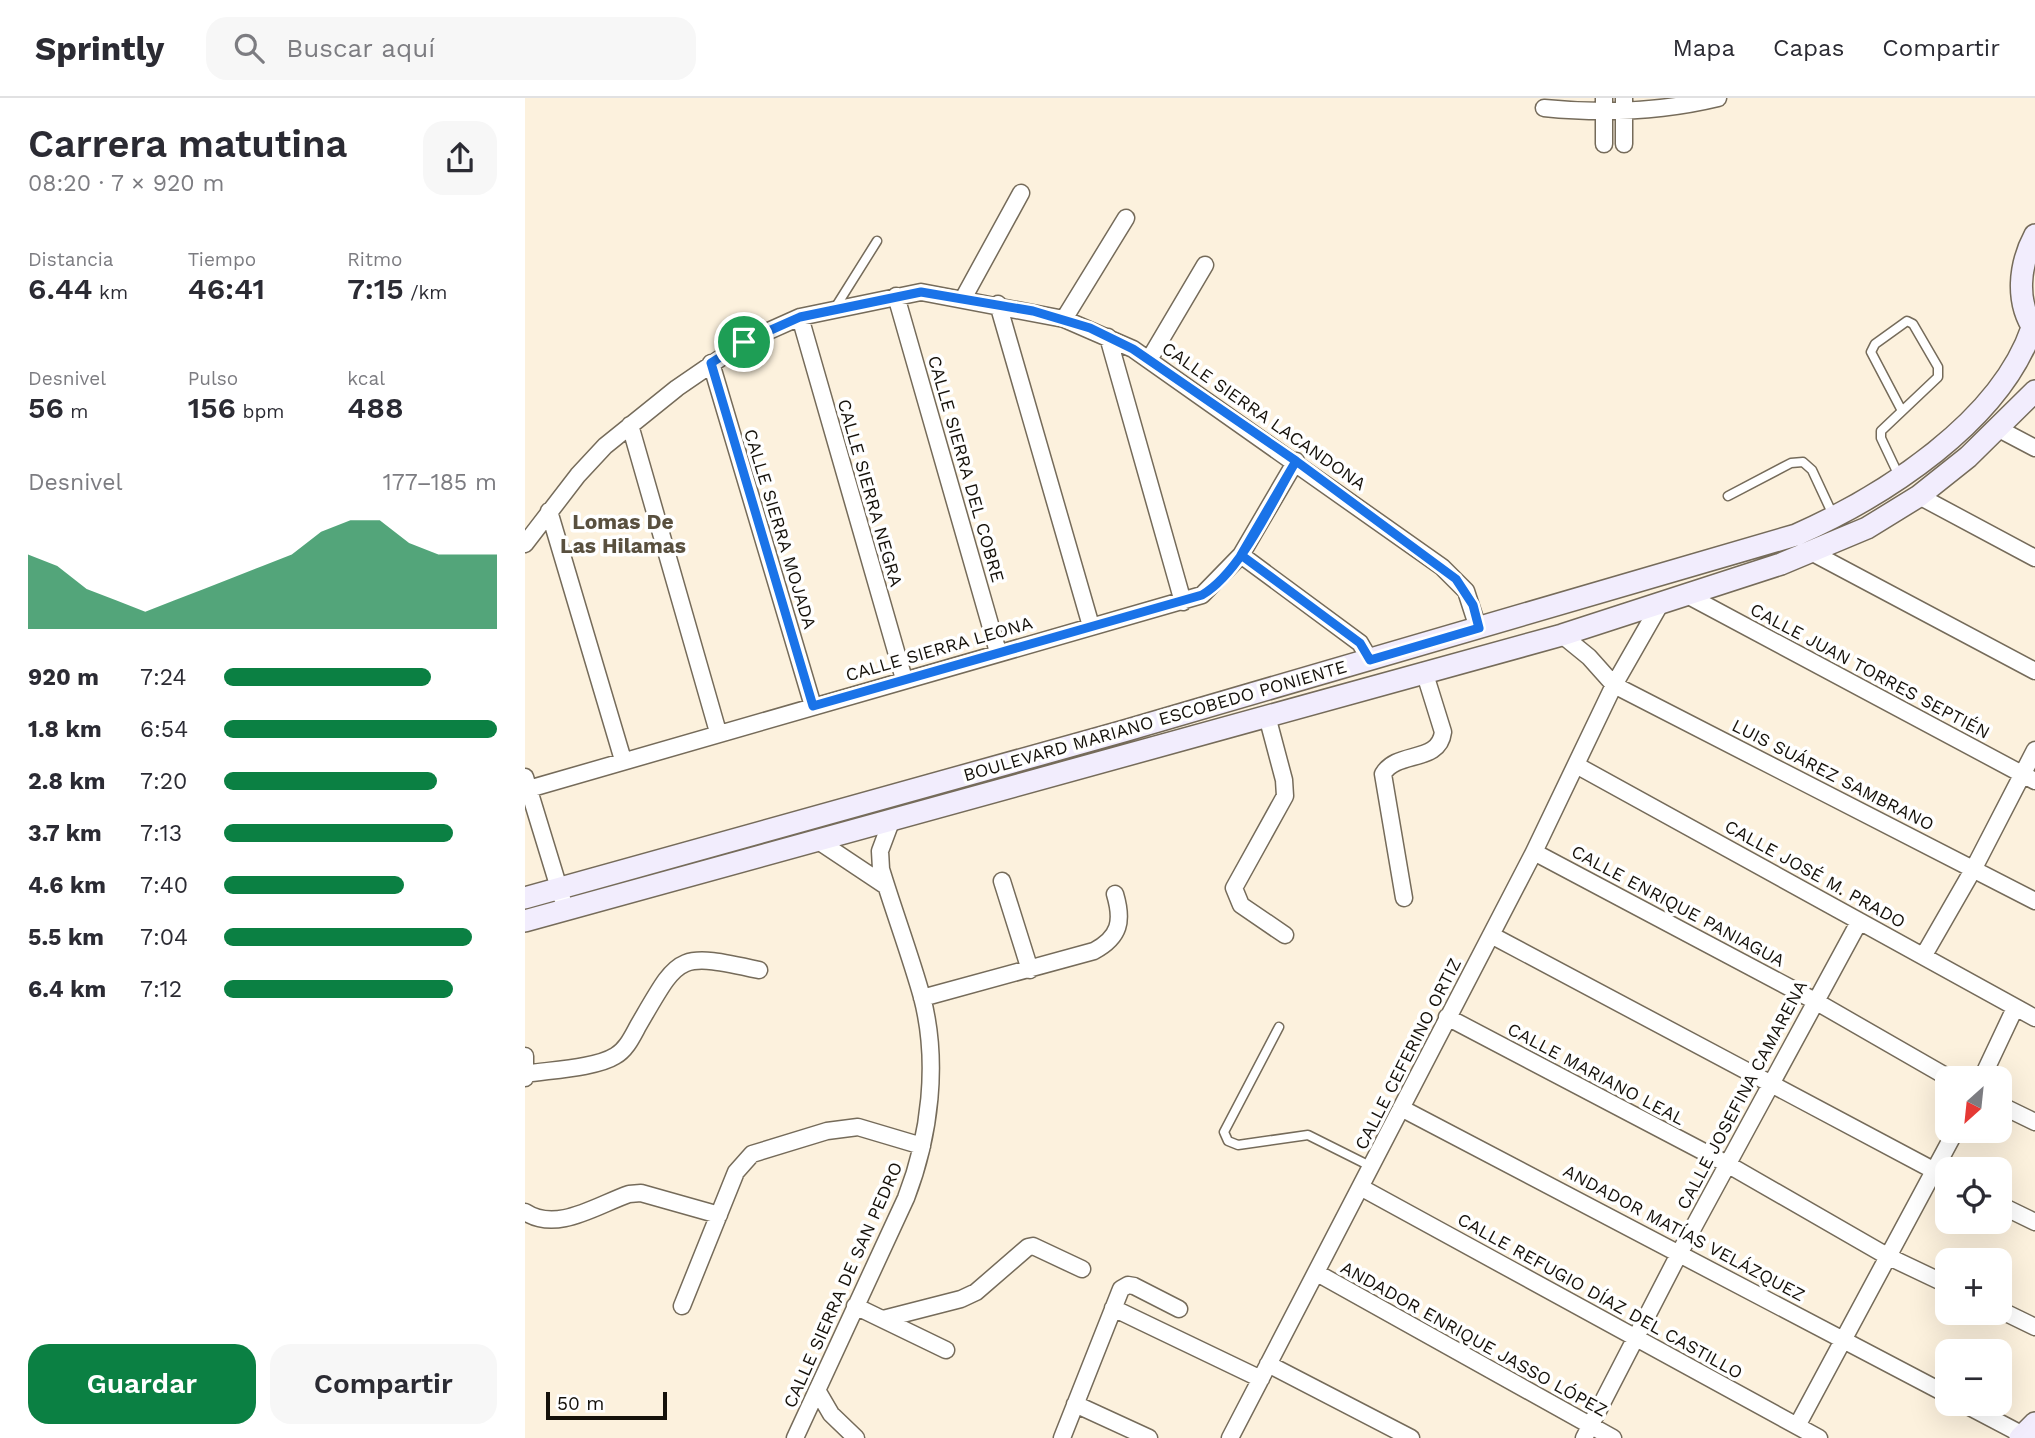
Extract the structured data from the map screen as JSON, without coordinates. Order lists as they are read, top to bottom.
{
  "streets": {
    "street": [
      "CALLE SIERRA LACANDONA",
      "CALLE SIERRA DEL COBRE",
      "CALLE SIERRA NEGRA",
      "CALLE SIERRA MOJADA",
      "CALLE SIERRA LEONA",
      "CALLE JUAN TORRES SEPTIÉN",
      "BOULEVARD MARIANO ESCOBEDO PONIENTE",
      "LUIS SUÁREZ SAMBRANO",
      "CALLE JOSÉ M. PRADO",
      "CALLE ENRIQUE PANIAGUA",
      "CALLE CEFERINO ORTIZ",
      "CALLE MARIANO LEAL",
      "CALLE JOSEFINA CAMARENA",
      "ANDADOR MATÍAS VELÁZQUEZ",
      "CALLE SIERRA DE SAN PEDRO",
      "CALLE REFUGIO DÍAZ DEL CASTILLO",
      "ANDADOR ENRIQUE JASSO LÓPEZ"
    ]
  },
  "crossings": [
    ["CALLE SIERRA LACANDONA", "CALLE SIERRA DEL COBRE"],
    ["CALLE SIERRA LACANDONA", "CALLE SIERRA NEGRA"],
    ["CALLE SIERRA LACANDONA", "CALLE SIERRA MOJADA"],
    ["CALLE SIERRA LACANDONA", "CALLE SIERRA LEONA"],
    ["CALLE SIERRA LACANDONA", "BOULEVARD MARIANO ESCOBEDO PONIENTE"],
    ["CALLE SIERRA DEL COBRE", "CALLE SIERRA LEONA"],
    ["CALLE SIERRA NEGRA", "CALLE SIERRA LEONA"],
    ["CALLE SIERRA MOJADA", "CALLE SIERRA LEONA"],
    ["CALLE JUAN TORRES SEPTIÉN", "BOULEVARD MARIANO ESCOBEDO PONIENTE"],
    ["BOULEVARD MARIANO ESCOBEDO PONIENTE", "CALLE CEFERINO ORTIZ"],
    ["BOULEVARD MARIANO ESCOBEDO PONIENTE", "CALLE SIERRA DE SAN PEDRO"],
    ["LUIS SUÁREZ SAMBRANO", "CALLE CEFERINO ORTIZ"],
    ["CALLE JOSÉ M. PRADO", "CALLE CEFERINO ORTIZ"],
    ["CALLE JOSÉ M. PRADO", "CALLE JOSEFINA CAMARENA"],
    ["CALLE ENRIQUE PANIAGUA", "CALLE CEFERINO ORTIZ"],
    ["CALLE ENRIQUE PANIAGUA", "CALLE JOSEFINA CAMARENA"],
    ["CALLE CEFERINO ORTIZ", "CALLE MARIANO LEAL"],
    ["CALLE CEFERINO ORTIZ", "ANDADOR MATÍAS VELÁZQUEZ"],
    ["CALLE CEFERINO ORTIZ", "CALLE REFUGIO DÍAZ DEL CASTILLO"],
    ["CALLE CEFERINO ORTIZ", "ANDADOR ENRIQUE JASSO LÓPEZ"],
    ["CALLE MARIANO LEAL", "CALLE JOSEFINA CAMARENA"],
    ["CALLE JOSEFINA CAMARENA", "ANDADOR MATÍAS VELÁZQUEZ"],
    ["CALLE JOSEFINA CAMARENA", "CALLE REFUGIO DÍAZ DEL CASTILLO"],
    ["CALLE JOSEFINA CAMARENA", "ANDADOR ENRIQUE JASSO LÓPEZ"]
  ],
  "districts": ["Lomas De Las Hilamas"],
  "scale_bar": "50 m",
  "north": "bottom left",
  "page": {
    "header": "Sprintly",
    "search": "Buscar aquí",
    "nav": ["Mapa", "Capas", "Compartir"],
    "heading": ["Carrera matutina", "08:20 · 7 × 920 m"],
    "stats": [
      ["Distancia", "6.44 km"],
      ["Tiempo", "46:41"],
      ["Ritmo", "7:15 /km"],
      ["Desnivel", "56 m"],
      ["Pulso", "156 bpm"],
      ["kcal", "488"]
    ],
    "chart": ["Desnivel", "177–185 m"],
    "list": [
      {
        "name": "920 m",
        "note": "7:24"
      },
      {
        "name": "1.8 km",
        "note": "6:54"
      },
      {
        "name": "2.8 km",
        "note": "7:20"
      },
      {
        "name": "3.7 km",
        "note": "7:13"
      },
      {
        "name": "4.6 km",
        "note": "7:40"
      },
      {
        "name": "5.5 km",
        "note": "7:04"
      },
      {
        "name": "6.4 km",
        "note": "7:12"
      }
    ],
    "map_buttons": ["+", "−"],
    "buttons": ["Guardar", "Compartir"],
    "scale": "50 m"
  }
}
